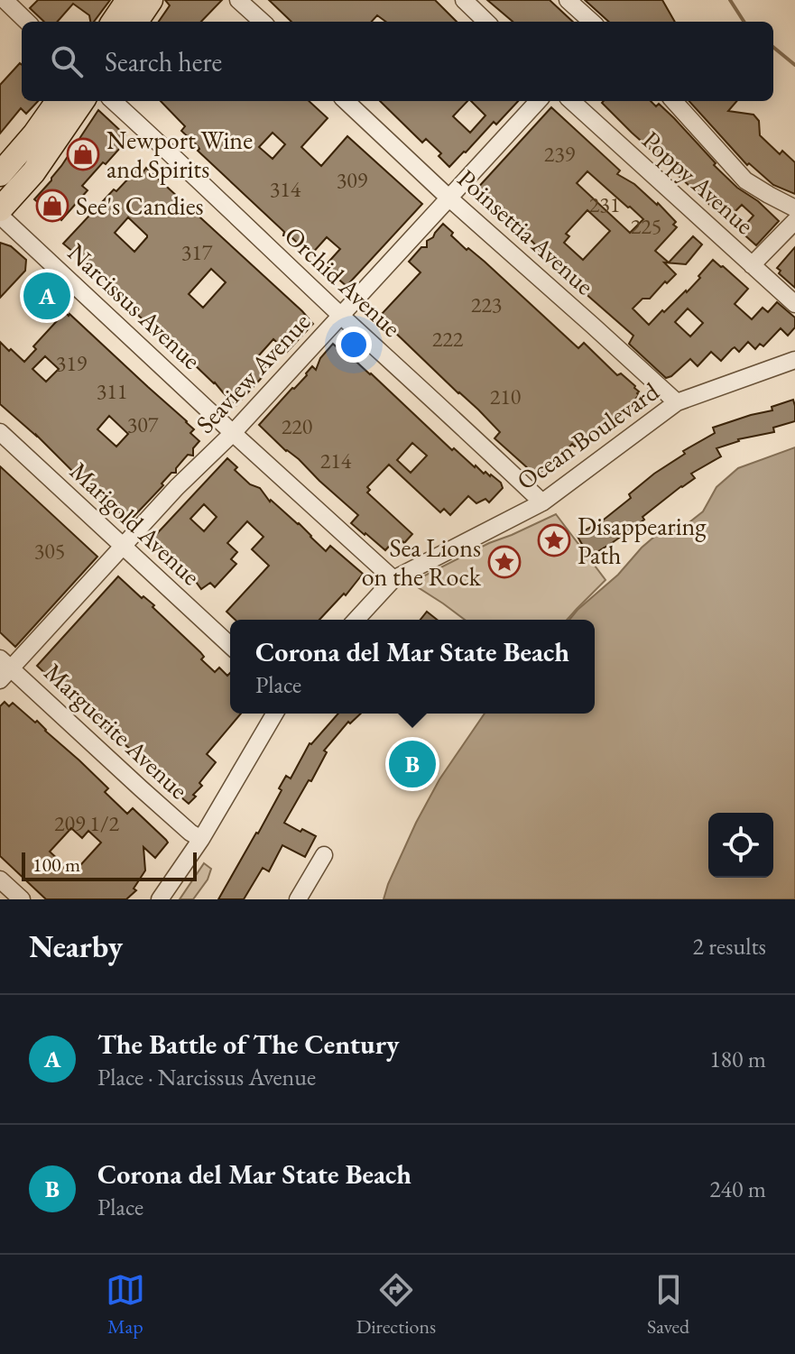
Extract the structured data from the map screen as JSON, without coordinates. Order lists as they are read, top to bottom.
{
  "streets": {
    "street": [
      "Poppy Avenue",
      "Poinsettia Avenue",
      "Orchid Avenue",
      "Narcissus Avenue",
      "Seaview Avenue",
      "Ocean Boulevard",
      "Marigold Avenue",
      "Marguerite Avenue"
    ]
  },
  "crossings": [
    ["Poinsettia Avenue", "Seaview Avenue"],
    ["Poinsettia Avenue", "Ocean Boulevard"],
    ["Orchid Avenue", "Seaview Avenue"],
    ["Orchid Avenue", "Ocean Boulevard"],
    ["Narcissus Avenue", "Seaview Avenue"],
    ["Narcissus Avenue", "Ocean Boulevard"],
    ["Seaview Avenue", "Marigold Avenue"],
    ["Seaview Avenue", "Marguerite Avenue"]
  ],
  "places": {
    "shop": ["Newport Wine and Spirits", "See's Candies"],
    "place": ["Disappearing Path", "Sea Lions on the Rock"]
  },
  "house_numbers": [
    "239",
    "309",
    "314",
    "231",
    "225",
    "317",
    "223",
    "222",
    "319",
    "311",
    "210",
    "307",
    "220",
    "214",
    "305",
    "209 1/2"
  ],
  "scale_bar": "100 m",
  "page": {
    "search": "Search here",
    "pins": ["A", "B"],
    "popup": ["Corona del Mar State Beach", "Place"],
    "scale": "100 m",
    "heading": ["Nearby", "2 results"],
    "list": [
      {
        "mark": "A",
        "name": "The Battle of The Century",
        "note": "Place · Narcissus Avenue",
        "value": "180 m"
      },
      {
        "mark": "B",
        "name": "Corona del Mar State Beach",
        "note": "Place",
        "value": "240 m"
      }
    ],
    "nav": ["Map", "Directions", "Saved"]
  }
}
